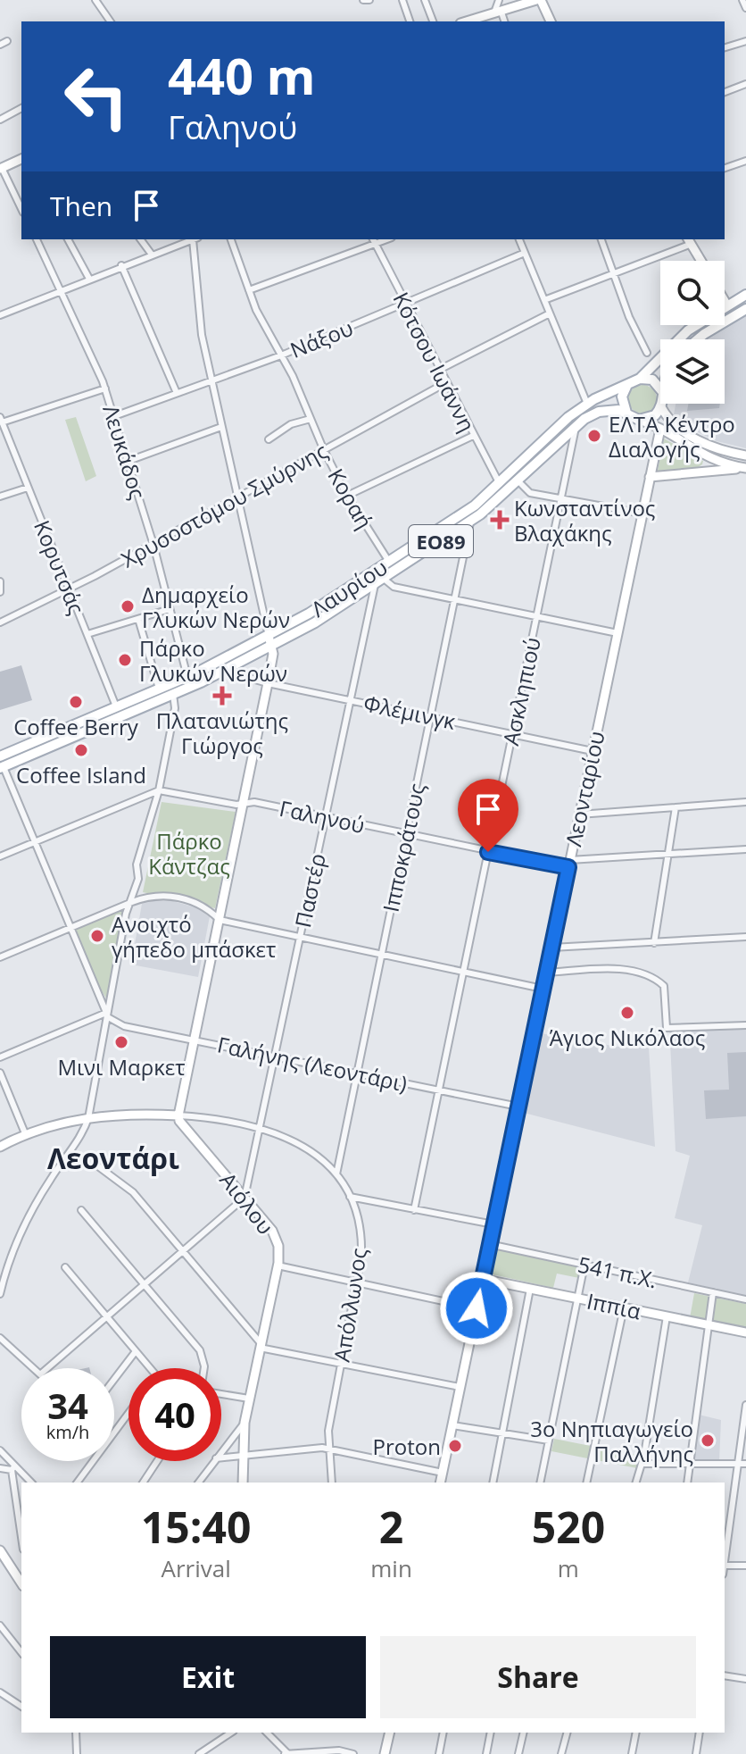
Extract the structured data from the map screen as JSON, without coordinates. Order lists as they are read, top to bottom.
{
  "streets": {
    "main road": ["ΕΟ89", "Λαυρίου"],
    "street": [
      "Νάξου",
      "Κότσου Ιωάννη",
      "Λευκάδος",
      "Κοραή",
      "Χρυσοστόμου Σμύρνης",
      "Κορυτσάς",
      "Ασκληπιού",
      "Φλέμινγκ",
      "Λεονταρίου",
      "Γαληνού",
      "Ιπποκράτους",
      "Παστέρ",
      "Γαλήνης (Λεοντάρι)",
      "Αιόλου",
      "541 π.Χ.",
      "Απόλλωνος",
      "Ιππία"
    ]
  },
  "crossings": [
    ["Νάξου", "Κότσου Ιωάννη"],
    ["Νάξου", "Λευκάδος"],
    ["Νάξου", "Κοραή"],
    ["Κότσου Ιωάννη", "Χρυσοστόμου Σμύρνης"],
    ["Κότσου Ιωάννη", "Λαυρίου"],
    ["Λευκάδος", "Χρυσοστόμου Σμύρνης"],
    ["Λευκάδος", "Λαυρίου"],
    ["Κοραή", "Χρυσοστόμου Σμύρνης"],
    ["Κοραή", "Λαυρίου"],
    ["Χρυσοστόμου Σμύρνης", "Κορυτσάς"],
    ["Κορυτσάς", "Λαυρίου"],
    ["Λαυρίου", "Ασκληπιού"],
    ["Λαυρίου", "Φλέμινγκ"],
    ["Λαυρίου", "Ιπποκράτους"],
    ["Λαυρίου", "Παστέρ"],
    ["Ασκληπιού", "Φλέμινγκ"],
    ["Ασκληπιού", "Γαληνού"],
    ["Ασκληπιού", "Γαλήνης (Λεοντάρι)"],
    ["Φλέμινγκ", "Λεονταρίου"],
    ["Φλέμινγκ", "Ιπποκράτους"],
    ["Φλέμινγκ", "Παστέρ"],
    ["Λεονταρίου", "Γαληνού"],
    ["Λεονταρίου", "Γαλήνης (Λεοντάρι)"],
    ["Λεονταρίου", "541 π.Χ."],
    ["Λεονταρίου", "Ιππία"],
    ["Γαληνού", "Ιπποκράτους"],
    ["Γαληνού", "Παστέρ"],
    ["Ιπποκράτους", "Γαλήνης (Λεοντάρι)"],
    ["Ιπποκράτους", "Απόλλωνος"],
    ["Παστέρ", "Γαλήνης (Λεοντάρι)"],
    ["Παστέρ", "Αιόλου"],
    ["Παστέρ", "Απόλλωνος"],
    ["Αιόλου", "Απόλλωνος"]
  ],
  "districts": ["Λεοντάρι"],
  "parks": ["Πάρκο Κάντζας"],
  "places": {
    "other": [
      "ΕΛΤΑ Κέντρο Διαλογής",
      "Δημαρχείο Γλυκών Νερών",
      "Πάρκο Γλυκών Νερών",
      "Coffee Berry",
      "Coffee Island",
      "Ανοιχτό γήπεδο μπάσκετ",
      "Άγιος Νικόλαος",
      "Μινι Μαρκετ",
      "3ο Νηπιαγωγείο Παλλήνης",
      "Proton"
    ],
    "health": ["Κωνσταντίνος Βλαχάκης", "Πλατανιώτης Γιώργος"]
  },
  "page": {
    "turn": ["440 m", "Γαληνού"],
    "then": "Then",
    "speed": "34 km/h",
    "limit": "40",
    "eta": [
      "15:40",
      "Arrival",
      "2",
      "min",
      "520",
      "m"
    ],
    "buttons": ["Exit", "Share"]
  }
}
